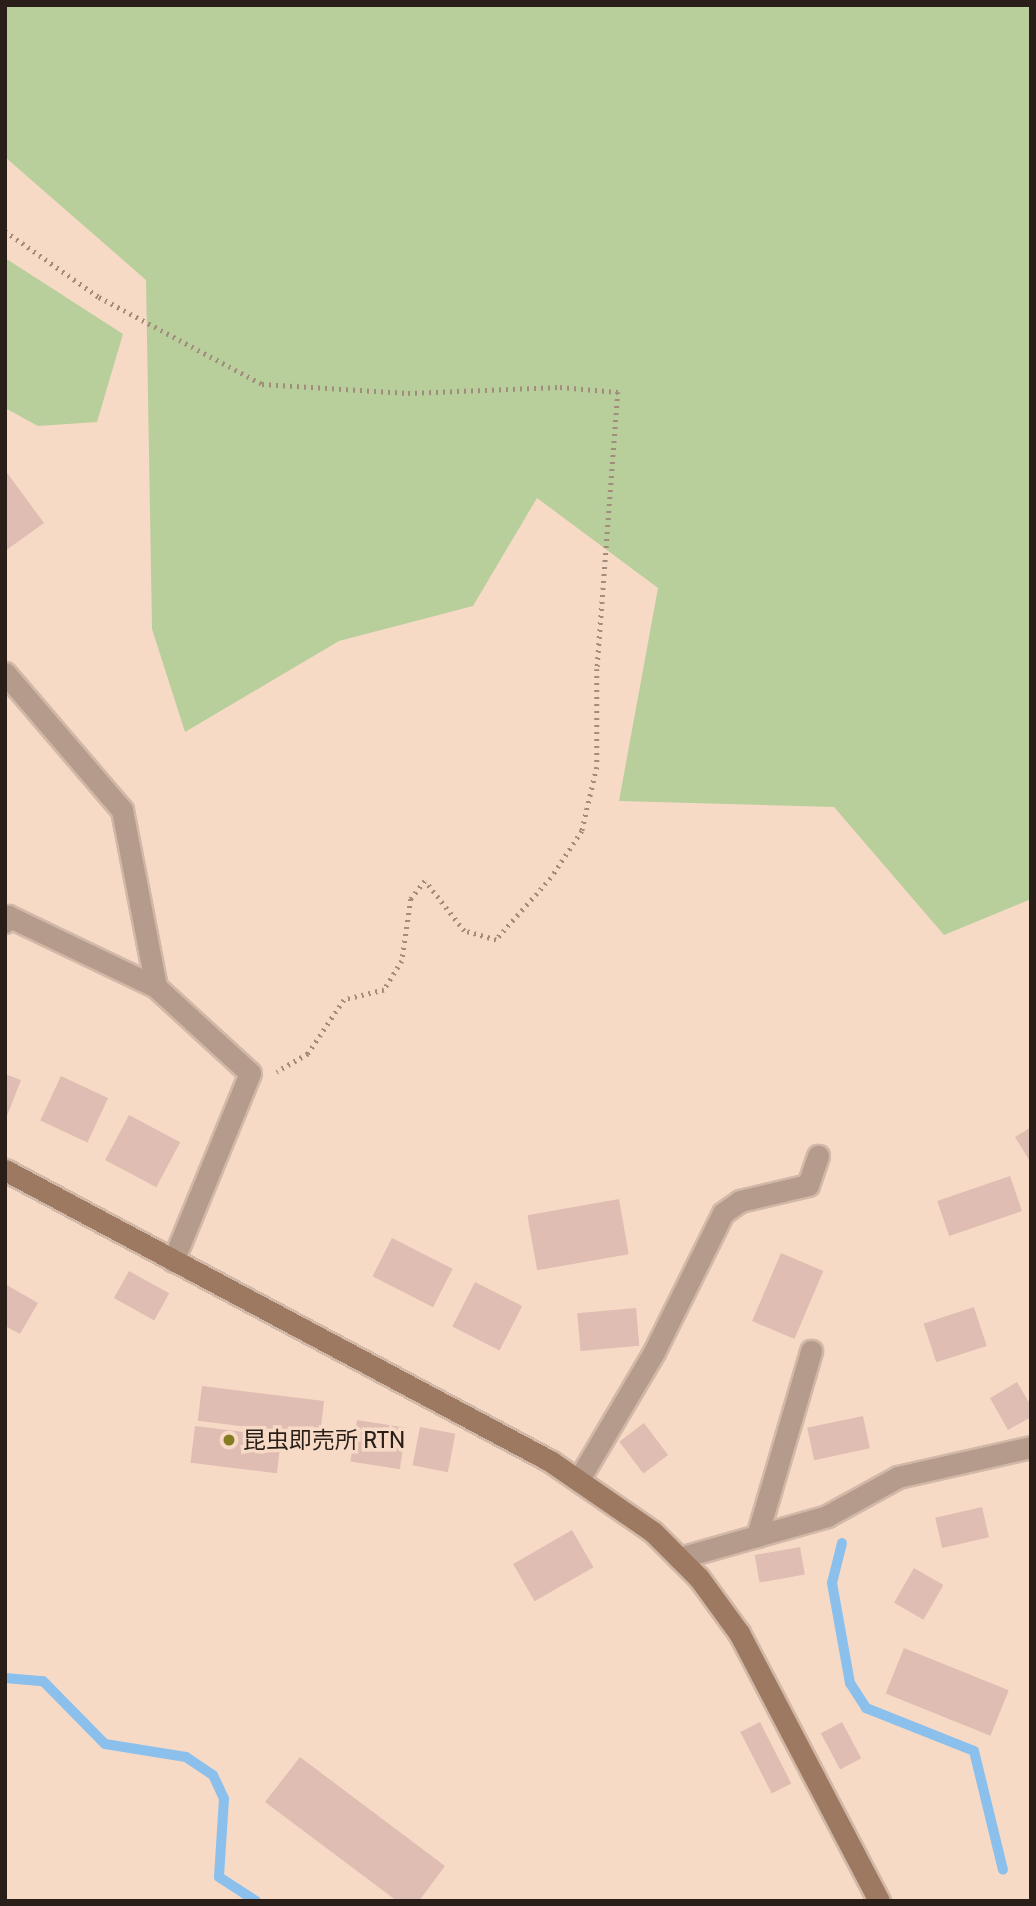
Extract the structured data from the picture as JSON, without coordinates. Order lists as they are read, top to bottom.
{
  "places": ["昆虫即売所 RTN"]
}
